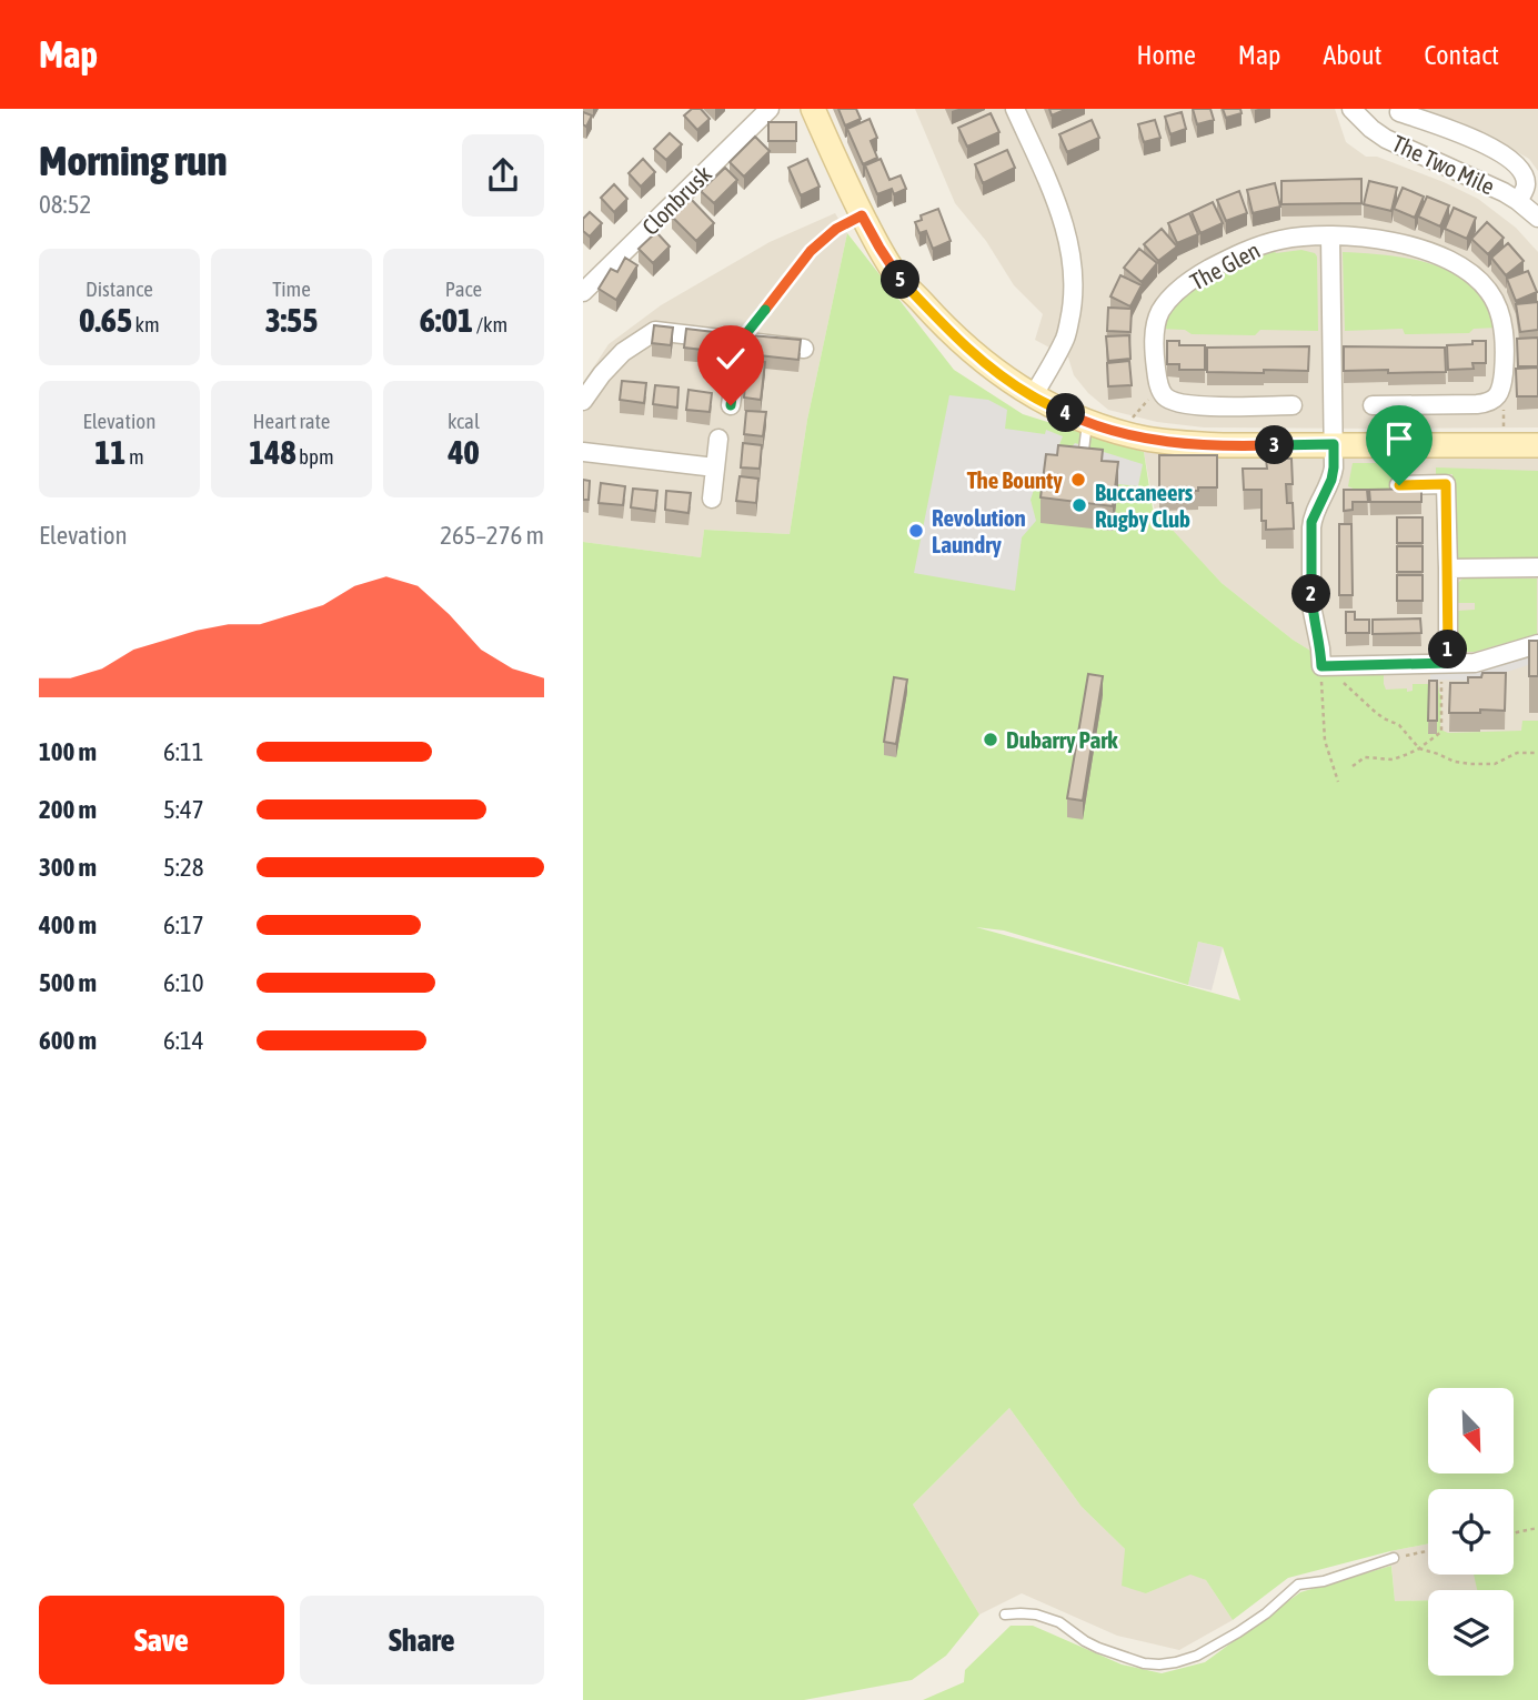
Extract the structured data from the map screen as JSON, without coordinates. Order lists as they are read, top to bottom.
{
  "streets": {
    "street": ["The Two Mile", "Clonbrusk", "The Glen"]
  },
  "places": [
    "The Bounty",
    "Buccaneers Rugby Club",
    "Revolution Laundry",
    "Dubarry Park"
  ],
  "north": "bottom right",
  "page": {
    "header": "Map",
    "nav": [
      "Home",
      "Map",
      "About",
      "Contact"
    ],
    "heading": ["Morning run", "08:52"],
    "stats": [
      ["Distance", "0.65 km"],
      ["Time", "3:55"],
      ["Pace", "6:01 /km"],
      ["Elevation", "11 m"],
      ["Heart rate", "148 bpm"],
      ["kcal", "40"]
    ],
    "pins": [
      "5",
      "4",
      "3",
      "2",
      "1"
    ],
    "chart": ["Elevation", "265–276 m"],
    "list": [
      {
        "name": "100 m",
        "note": "6:11"
      },
      {
        "name": "200 m",
        "note": "5:47"
      },
      {
        "name": "300 m",
        "note": "5:28"
      },
      {
        "name": "400 m",
        "note": "6:17"
      },
      {
        "name": "500 m",
        "note": "6:10"
      },
      {
        "name": "600 m",
        "note": "6:14"
      }
    ],
    "buttons": ["Save", "Share"]
  }
}
